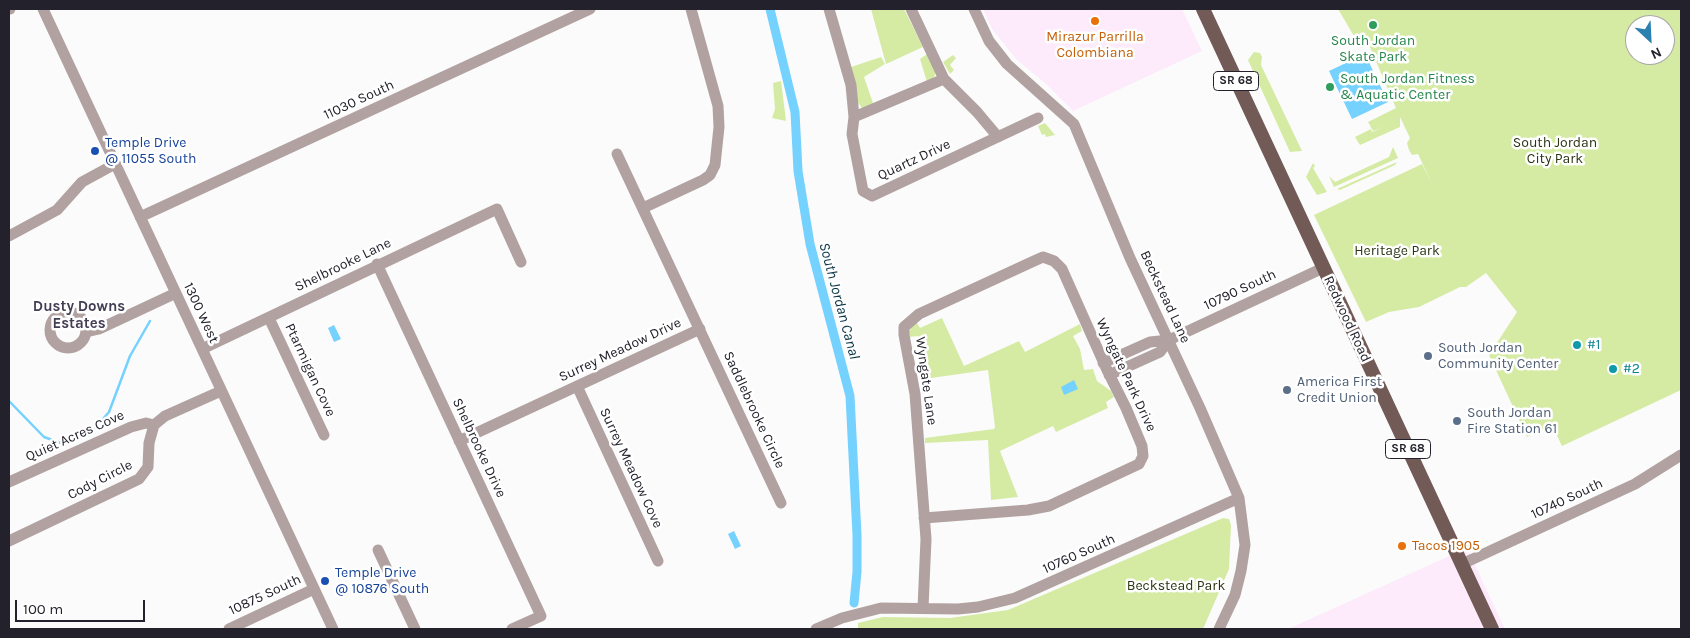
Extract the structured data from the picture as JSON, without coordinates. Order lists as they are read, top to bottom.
{
  "streets": {
    "main road": ["SR 68", "Redwood Road"],
    "street": [
      "11030 South",
      "Quartz Drive",
      "Shelbrooke Lane",
      "10790 South",
      "Beckstead Lane",
      "1300 West",
      "Surrey Meadow Drive",
      "Ptarmigan Cove",
      "Wyngate Park Drive",
      "Wyngate Lane",
      "Saddlebrooke Circle",
      "Quiet Acres Cove",
      "Shelbrooke Drive",
      "Surrey Meadow Cove",
      "Cody Circle",
      "10740 South",
      "10760 South",
      "10875 South"
    ]
  },
  "crossings": [
    ["11030 South", "1300 West"],
    ["Shelbrooke Lane", "1300 West"],
    ["Shelbrooke Lane", "Ptarmigan Cove"],
    ["Shelbrooke Lane", "Shelbrooke Drive"],
    ["10790 South", "Beckstead Lane"],
    ["10790 South", "Redwood Road"],
    ["10790 South", "Wyngate Park Drive"],
    ["Beckstead Lane", "10760 South"],
    ["1300 West", "10875 South"],
    ["Redwood Road", "10740 South"],
    ["Surrey Meadow Drive", "Saddlebrooke Circle"],
    ["Surrey Meadow Drive", "Shelbrooke Drive"],
    ["Surrey Meadow Drive", "Surrey Meadow Cove"],
    ["Wyngate Park Drive", "Wyngate Lane"],
    ["Wyngate Lane", "10760 South"],
    ["Quiet Acres Cove", "Cody Circle"]
  ],
  "districts": ["Dusty Downs Estates"],
  "water": ["South Jordan Canal"],
  "parks": ["South Jordan City Park", "Heritage Park", "Beckstead Park"],
  "places": [
    "Mirazur Parrilla Colombiana",
    "South Jordan Skate Park",
    "South Jordan Fitness & Aquatic Center",
    "Temple Drive @ 11055 South",
    "#1",
    "South Jordan Community Center",
    "#2",
    "America First Credit Union",
    "South Jordan Fire Station 61",
    "Tacos 1905",
    "Temple Drive @ 10876 South"
  ],
  "scale_bar": "100 m",
  "north": "bottom right"
}
